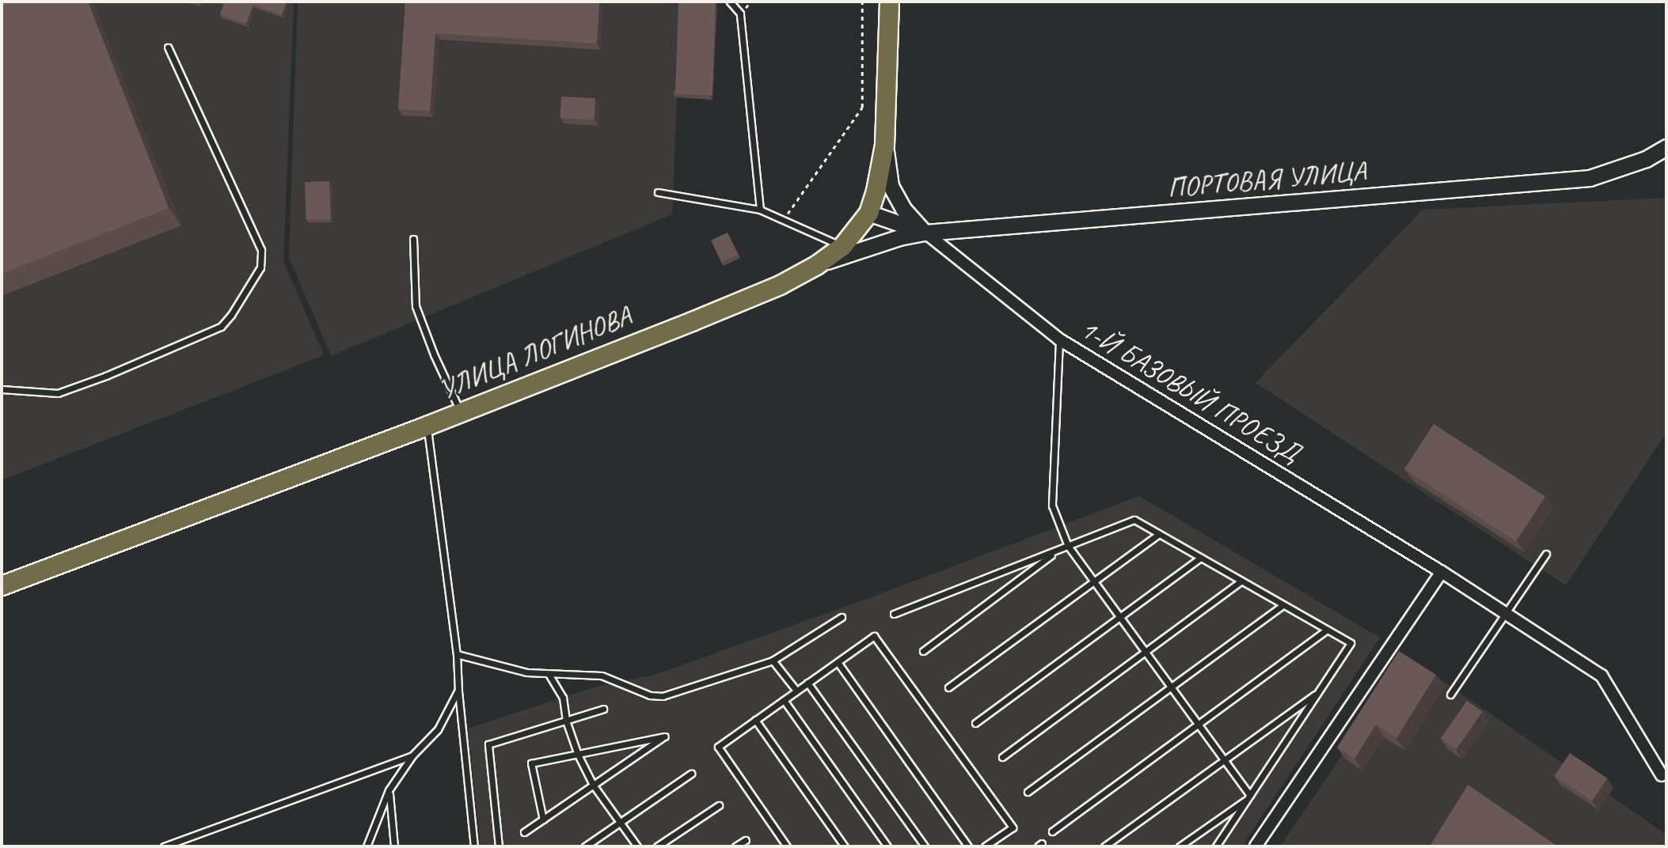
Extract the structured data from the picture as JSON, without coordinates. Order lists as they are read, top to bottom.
{
  "streets": {
    "main road": ["УЛИЦА ЛОГИНОВА"],
    "street": ["ПОРТОВАЯ УЛИЦА", "1-Й БАЗОВЫЙ ПРОЕЗД"]
  },
  "crossings": [
    ["ПОРТОВАЯ УЛИЦА", "УЛИЦА ЛОГИНОВА"],
    ["ПОРТОВАЯ УЛИЦА", "1-Й БАЗОВЫЙ ПРОЕЗД"]
  ]
}
